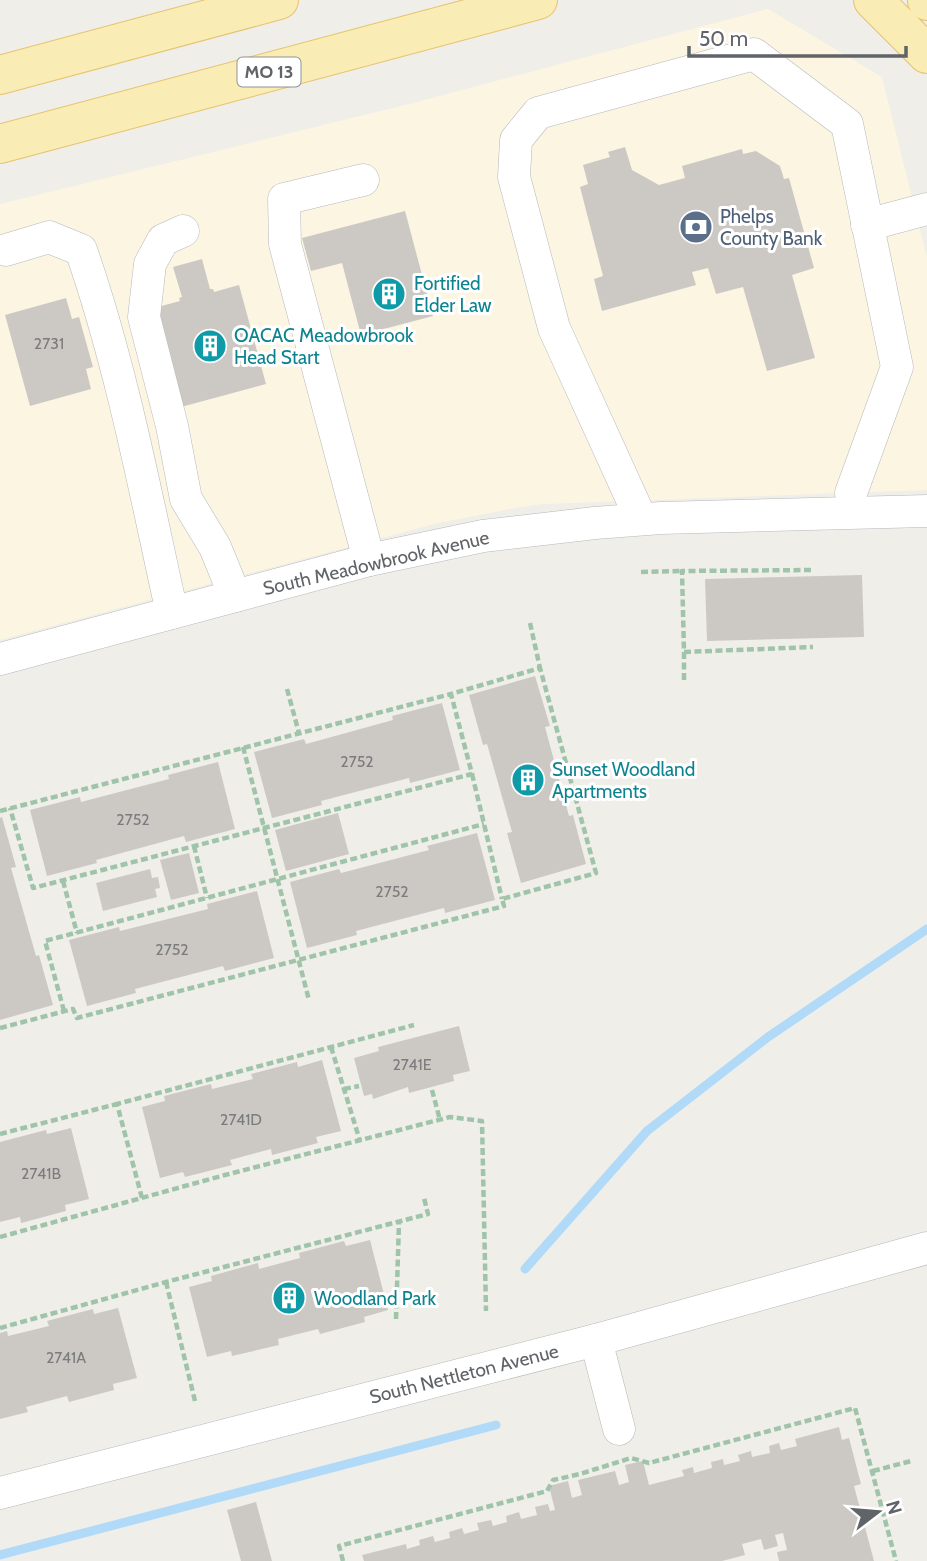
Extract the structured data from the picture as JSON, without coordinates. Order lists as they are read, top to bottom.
{
  "streets": {
    "main road": ["MO 13"],
    "street": ["South Meadowbrook Avenue", "South Nettleton Avenue"]
  },
  "places": {
    "bank": ["Phelps County Bank"],
    "building": [
      "Fortified Elder Law",
      "OACAC Meadowbrook Head Start",
      "Sunset Woodland Apartments",
      "Woodland Park"
    ]
  },
  "house_numbers": [
    "2731",
    "2752",
    "2752",
    "2752",
    "2752",
    "2741E",
    "2741D",
    "2741B",
    "2741A"
  ],
  "scale_bar": "50 m",
  "north": "right"
}
